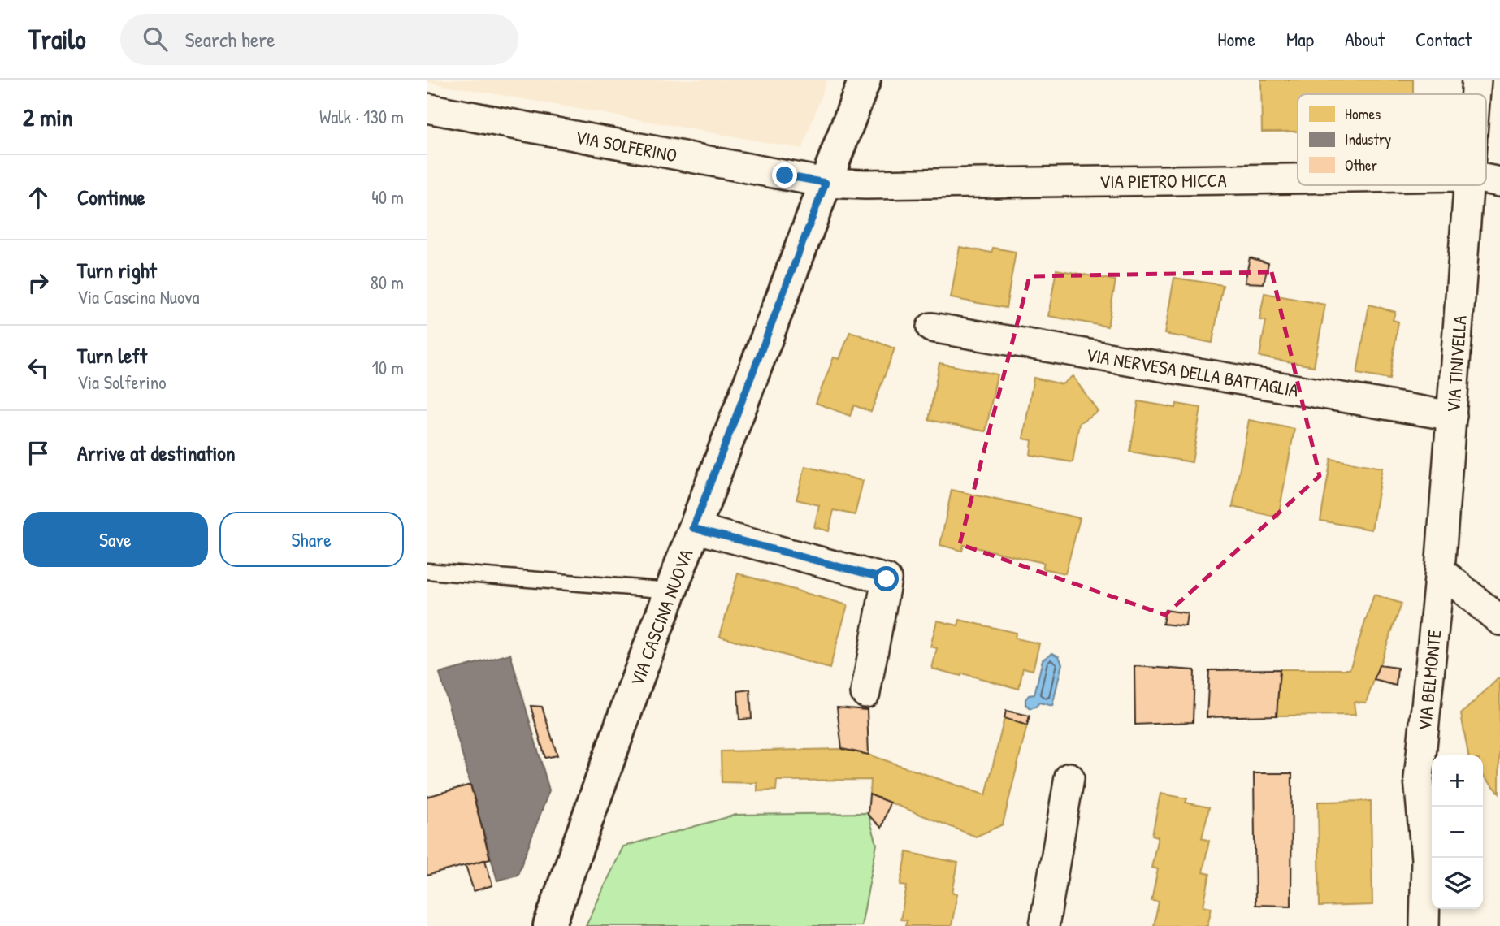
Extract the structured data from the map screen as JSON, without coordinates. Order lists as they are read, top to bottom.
{
  "streets": {
    "street": [
      "VIA SOLFERINO",
      "VIA PIETRO MICCA",
      "VIA TINIVELLA",
      "VIA NERVESA DELLA BATTAGLIA",
      "VIA CASCINA NUOVA",
      "VIA BELMONTE"
    ]
  },
  "crossings": [
    ["VIA SOLFERINO", "VIA PIETRO MICCA"],
    ["VIA SOLFERINO", "VIA CASCINA NUOVA"],
    ["VIA PIETRO MICCA", "VIA CASCINA NUOVA"],
    ["VIA TINIVELLA", "VIA NERVESA DELLA BATTAGLIA"],
    ["VIA TINIVELLA", "VIA BELMONTE"]
  ],
  "legend": ["Homes", "Industry", "Other"],
  "page": {
    "header": "Trailo",
    "search": "Search here",
    "nav": [
      "Home",
      "Map",
      "About",
      "Contact"
    ],
    "heading": ["2 min", "Walk · 130 m"],
    "list": [
      ["Continue", "40 m"],
      ["Turn right", "Via Cascina Nuova", "80 m"],
      ["Turn left", "Via Solferino", "10 m"],
      "Arrive at destination"
    ],
    "buttons": ["Save", "Share"],
    "map_buttons": ["+", "−"]
  }
}
